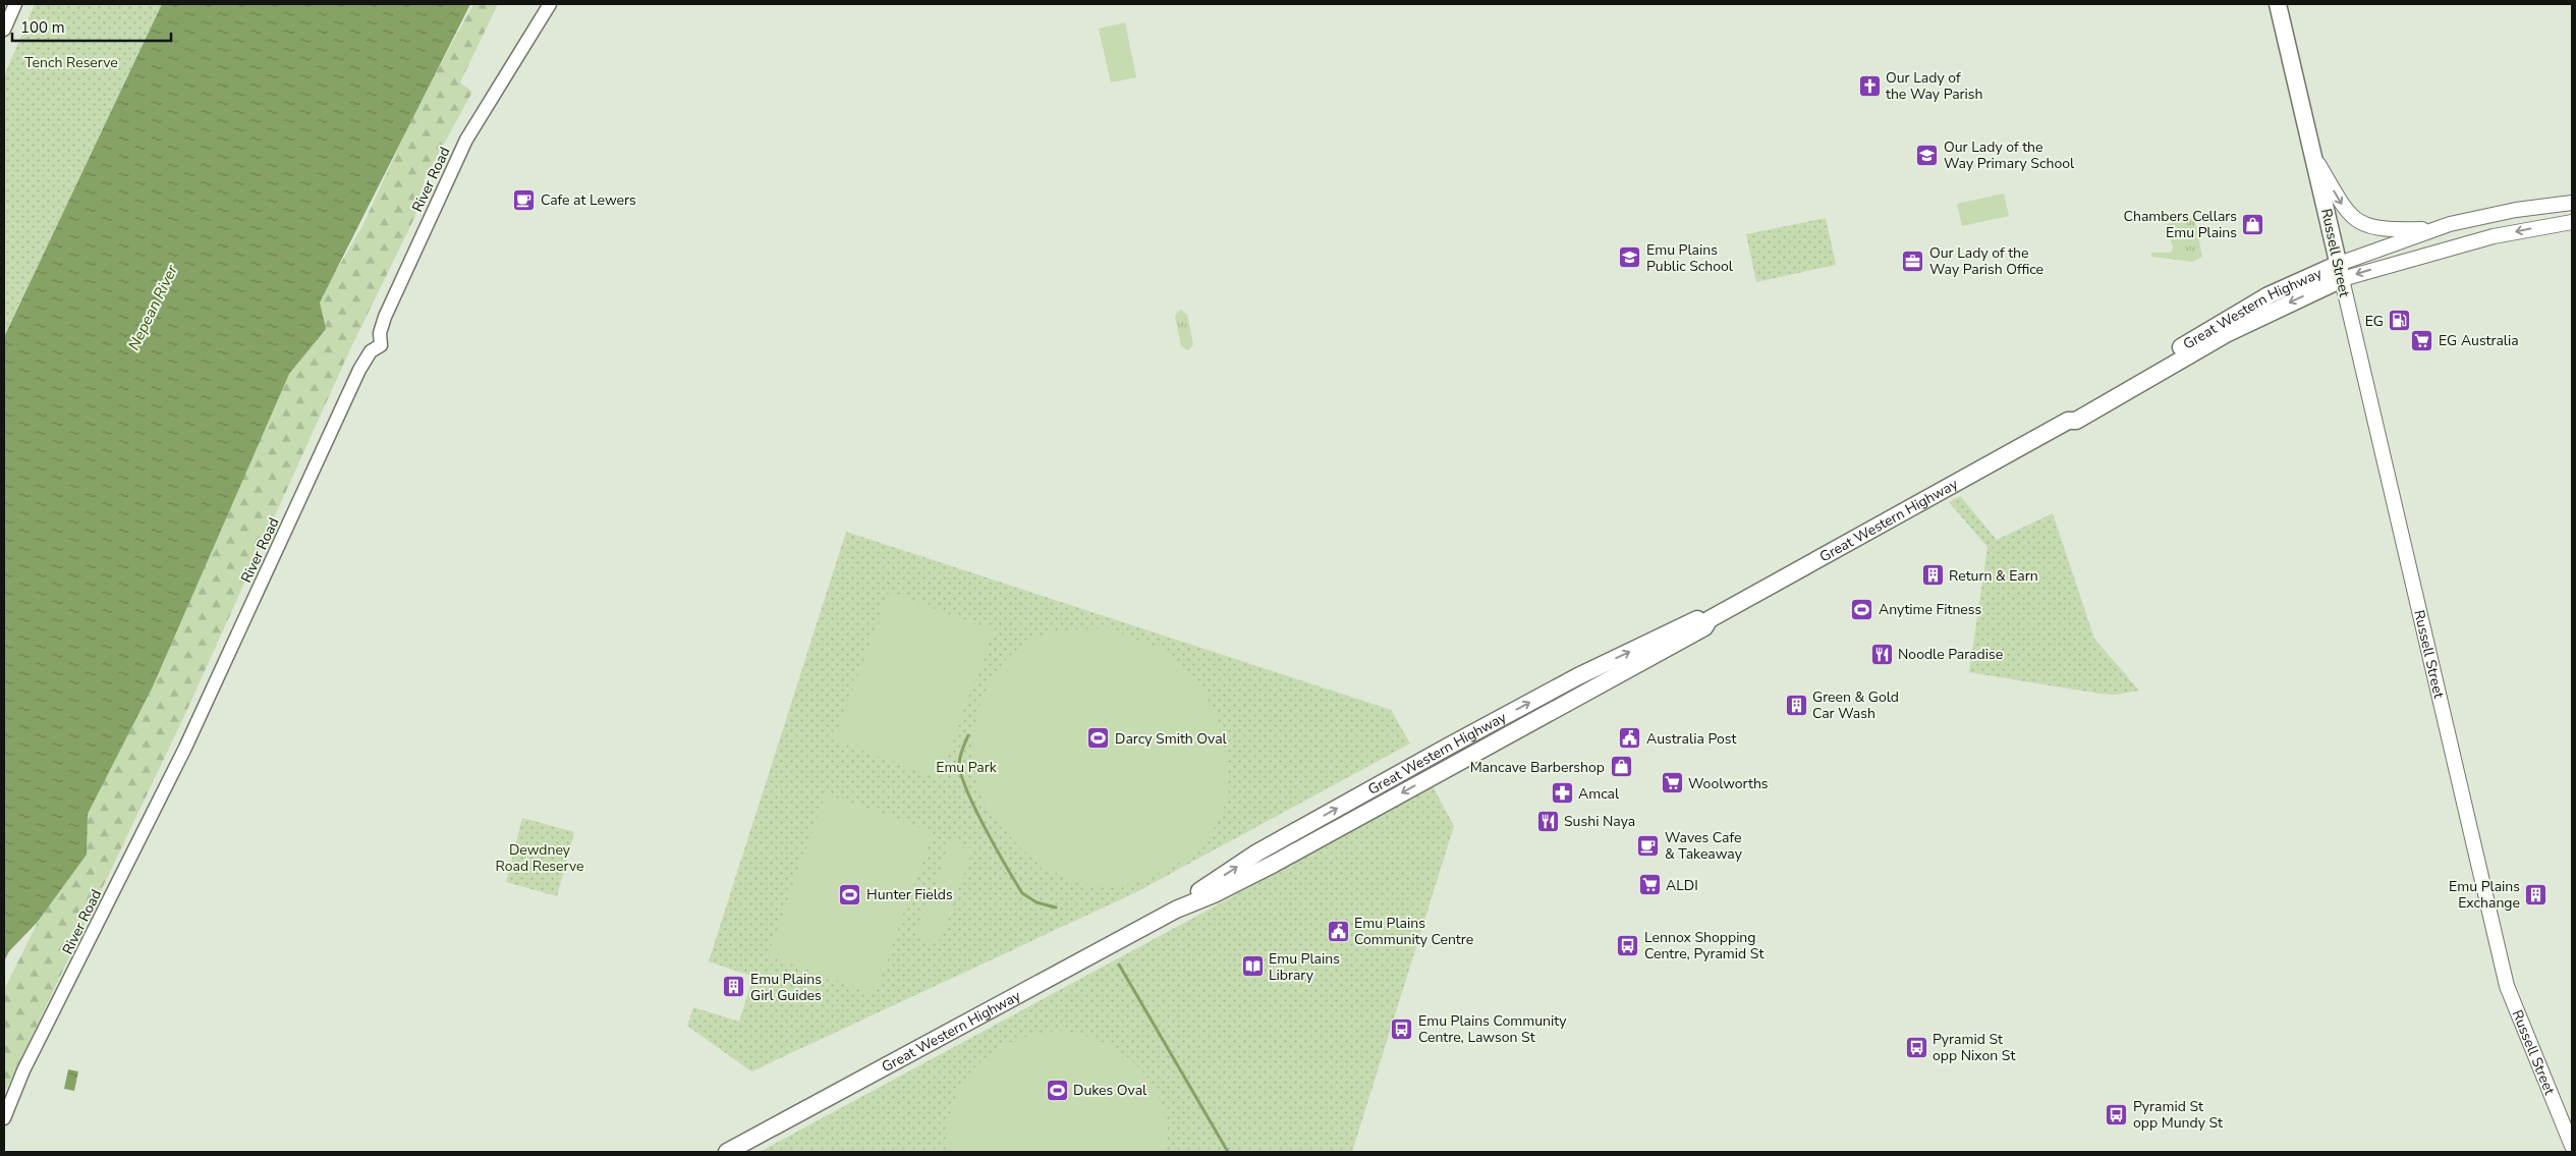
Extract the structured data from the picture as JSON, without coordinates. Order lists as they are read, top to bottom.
{
  "streets": {
    "highway": ["Russell Street", "Great Western Highway"],
    "street": ["River Road"]
  },
  "crossings": [
    ["Russell Street", "Great Western Highway"]
  ],
  "water": ["Nepean River"],
  "parks": ["Tench Reserve", "Emu Park", "Dewdney Road Reserve"],
  "places": {
    "church": ["Our Lady of the Way Parish"],
    "school or university": ["Our Lady of the Way Primary School", "Emu Plains Public School"],
    "cafe": ["Cafe at Lewers", "Waves Cafe & Takeaway"],
    "shop": ["Chambers Cellars Emu Plains", "Mancave Barbershop"],
    "office": ["Our Lady of the Way Parish Office"],
    "fuel station": ["EG"],
    "supermarket": ["EG Australia", "Woolworths", "ALDI"],
    "building": [
      "Return & Earn",
      "Green & Gold Car Wash",
      "Emu Plains Exchange",
      "Emu Plains Girl Guides"
    ],
    "sports": [
      "Anytime Fitness",
      "Darcy Smith Oval",
      "Hunter Fields",
      "Dukes Oval"
    ],
    "restaurant": ["Noodle Paradise", "Sushi Naya"],
    "public building": ["Australia Post", "Emu Plains Community Centre"],
    "pharmacy": ["Amcal"],
    "bus stop": [
      "Lennox Shopping Centre, Pyramid St",
      "Emu Plains Community Centre, Lawson St",
      "Pyramid St opp Nixon St",
      "Pyramid St opp Mundy St"
    ],
    "library": ["Emu Plains Library"]
  },
  "scale_bar": "100 m"
}
